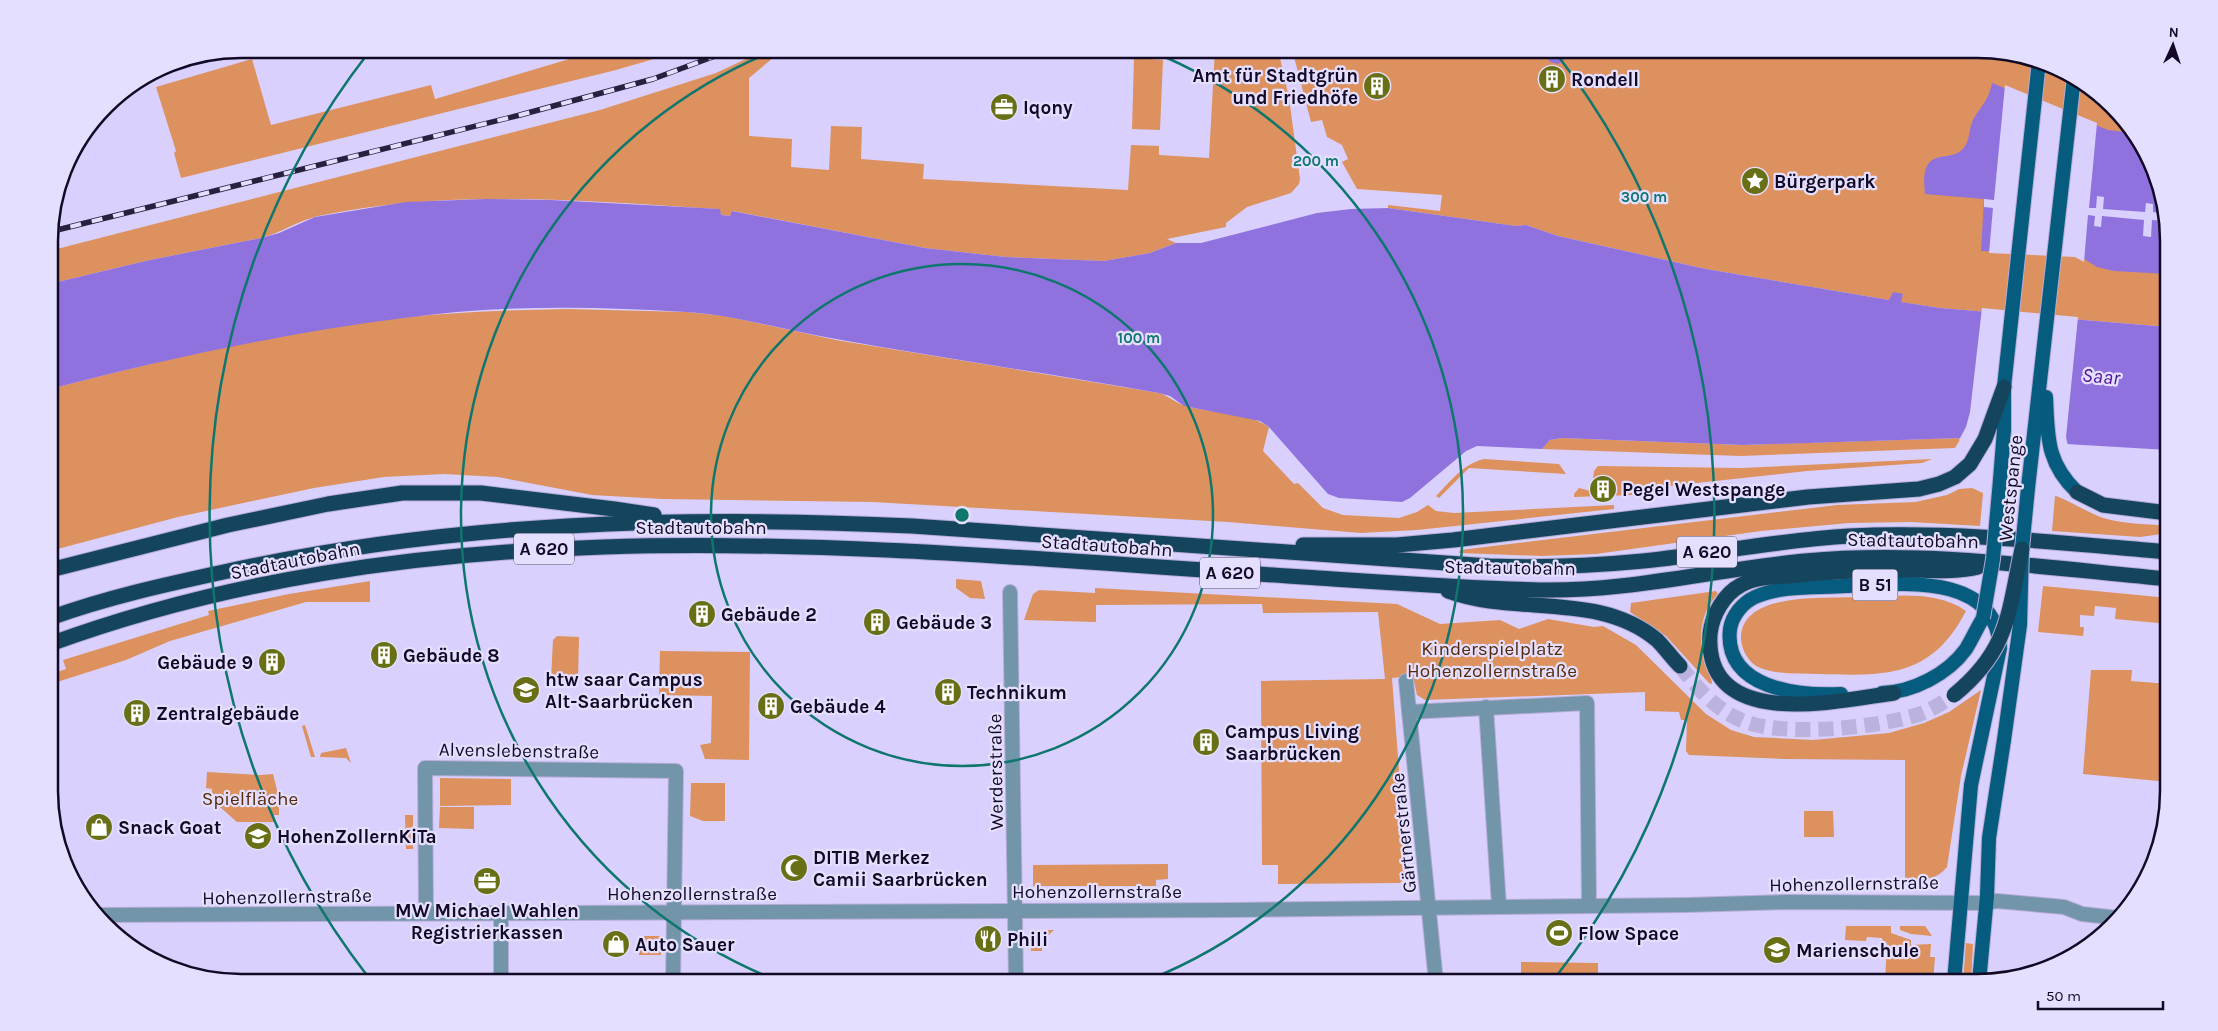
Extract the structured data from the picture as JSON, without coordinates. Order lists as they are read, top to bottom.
{
  "streets": {
    "highway": ["Stadtautobahn", "A 620"],
    "main road": ["Westspange", "B 51"],
    "street": [
      "Alvenslebenstraße",
      "Werderstraße",
      "Gärtnerstraße",
      "Hohenzollernstraße"
    ]
  },
  "crossings": [
    ["Westspange", "Hohenzollernstraße"],
    ["B 51", "Hohenzollernstraße"],
    ["Alvenslebenstraße", "Hohenzollernstraße"],
    ["Werderstraße", "Hohenzollernstraße"],
    ["Gärtnerstraße", "Hohenzollernstraße"]
  ],
  "water": ["Saar"],
  "parks": ["Kinderspielplatz Hohenzollernstraße", "Spielfläche"],
  "places": {
    "building": [
      "Rondell",
      "Amt für Stadtgrün und Friedhöfe",
      "Pegel Westspange",
      "Gebäude 2",
      "Gebäude 3",
      "Gebäude 8",
      "Gebäude 9",
      "Technikum",
      "Gebäude 4",
      "Zentralgebäude",
      "Campus Living Saarbrücken"
    ],
    "office": ["Iqony", "MW Michael Wahlen Registrierkassen"],
    "place": ["Bürgerpark"],
    "school or university": ["htw saar Campus Alt-Saarbrücken", "HohenZollernKiTa", "Marienschule"],
    "shop": ["Snack Goat", "Auto Sauer"],
    "mosque": ["DITIB Merkez Camii Saarbrücken"],
    "sports": ["Flow Space"],
    "restaurant": ["Phili"]
  },
  "scale_bar": "50 m",
  "north": "top",
  "rings": ["200 m", "300 m", "100 m"]
}
